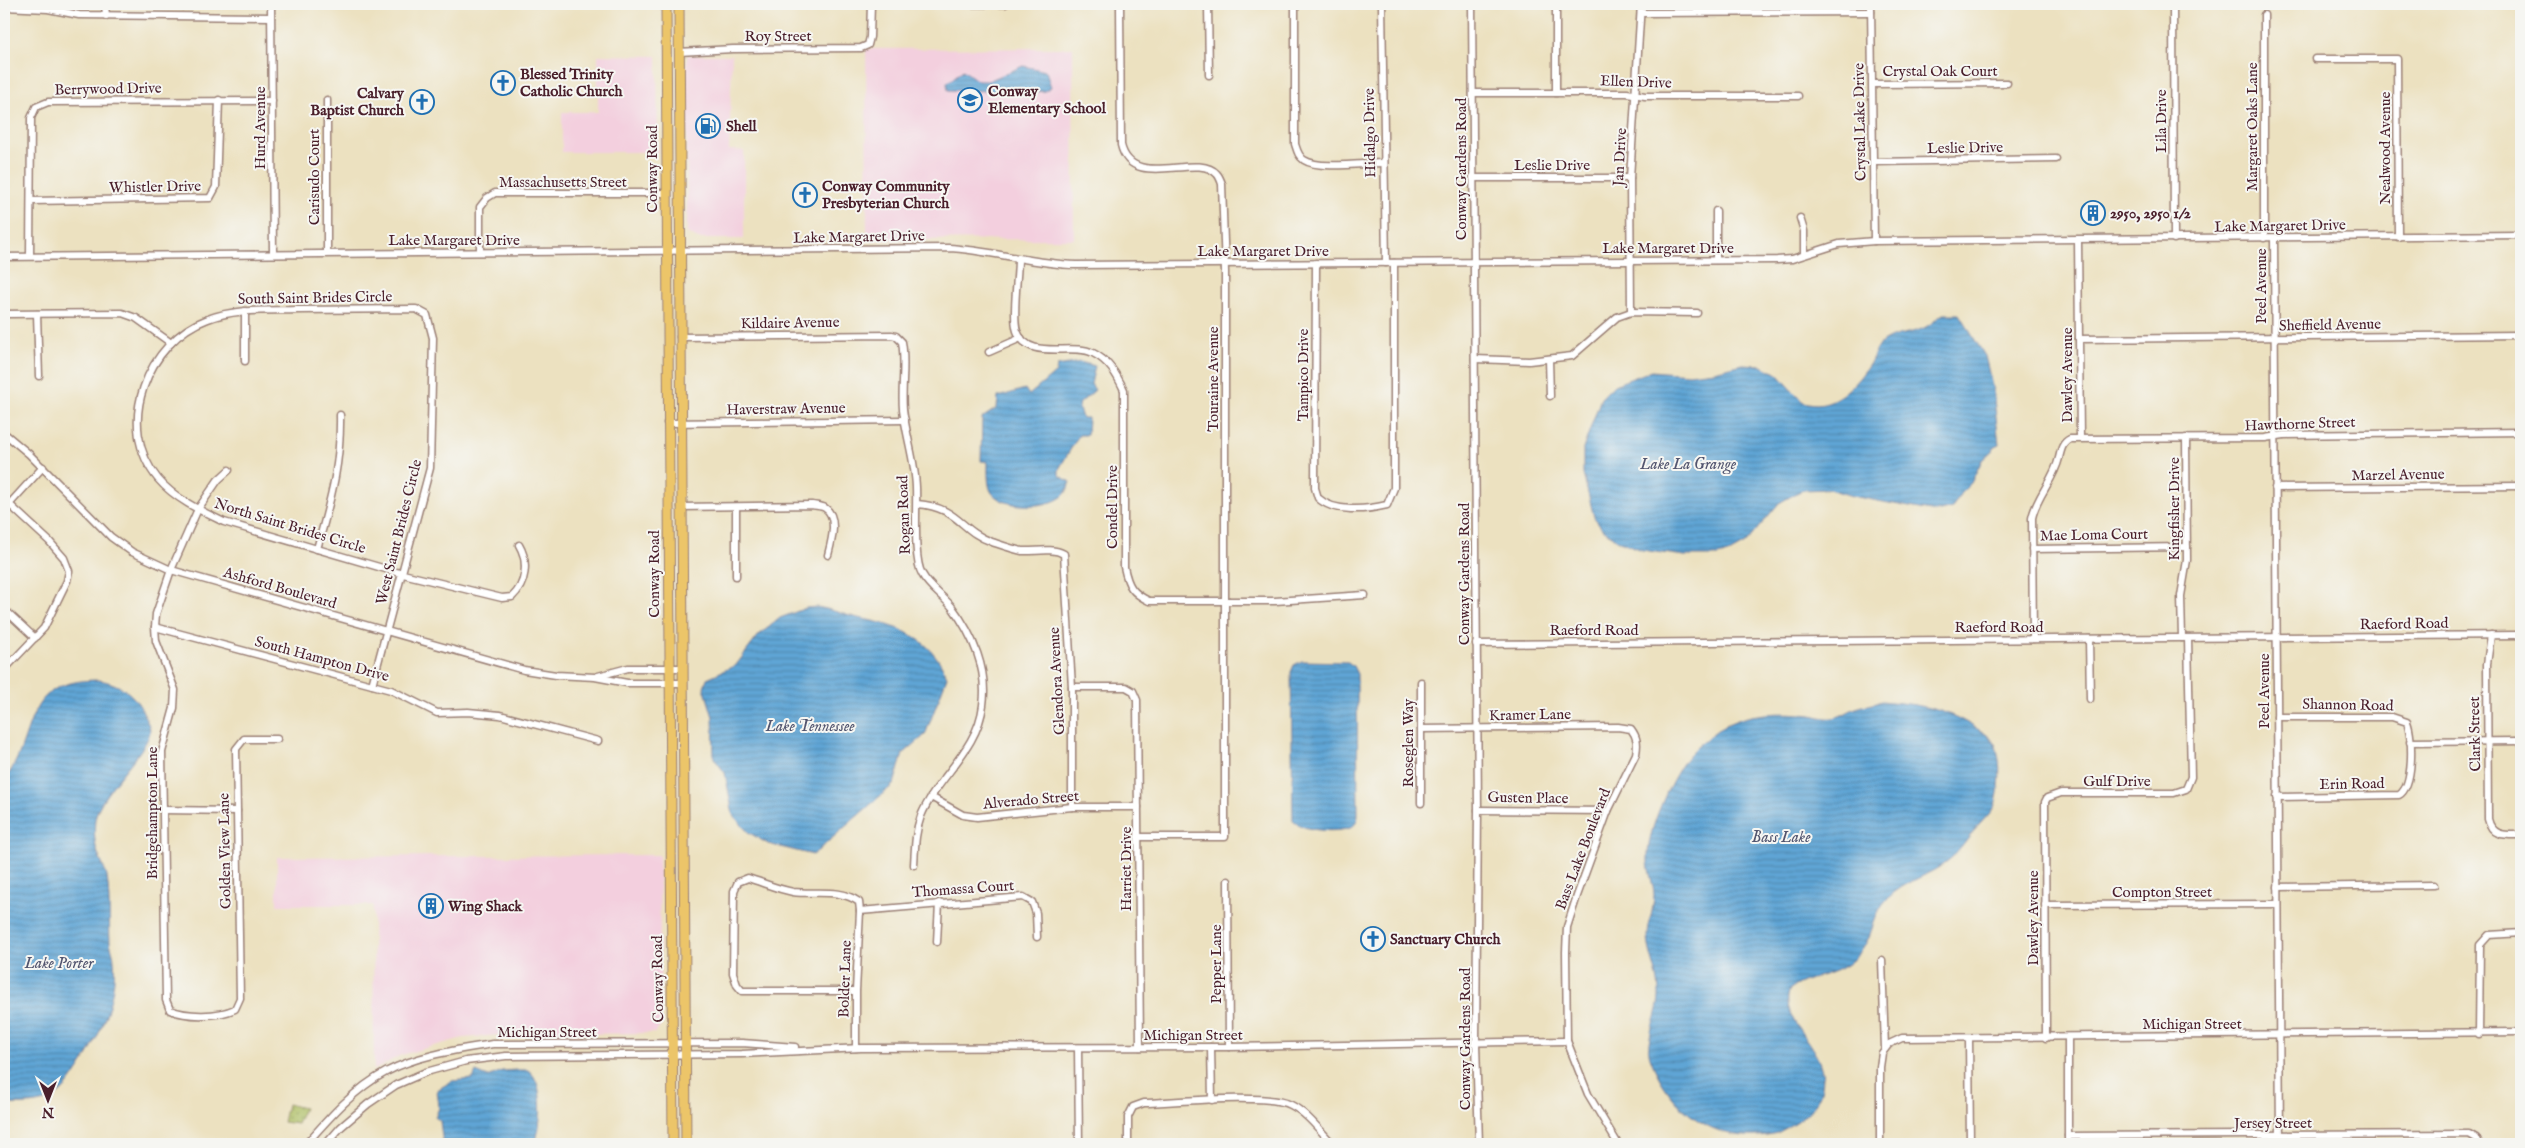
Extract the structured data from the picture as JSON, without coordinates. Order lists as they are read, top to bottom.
{
  "streets": {
    "main road": ["Conway Road"],
    "street": [
      "Roy Street",
      "Crystal Oak Court",
      "Ellen Drive",
      "Berrywood Drive",
      "Lila Drive",
      "Crystal Lake Drive",
      "Margaret Oaks Lane",
      "Hurd Avenue",
      "Hidalgo Drive",
      "Leslie Drive",
      "Nealwood Avenue",
      "Jan Drive",
      "Conway Gardens Road",
      "Carisudo Court",
      "Massachusetts Street",
      "Whistler Drive",
      "Lake Margaret Drive",
      "Peel Avenue",
      "South Saint Brides Circle",
      "Kildaire Avenue",
      "Sheffield Avenue",
      "Tampico Drive",
      "Dawley Avenue",
      "Touraine Avenue",
      "Haverstraw Avenue",
      "Hawthorne Street",
      "Marzel Avenue",
      "Condel Drive",
      "Kingfisher Drive",
      "Rogan Road",
      "North Saint Brides Circle",
      "West Saint Brides Circle",
      "Mae Loma Court",
      "Ashford Boulevard",
      "Raeford Road",
      "South Hampton Drive",
      "Glendora Avenue",
      "Shannon Road",
      "Kramer Lane",
      "Clark Street",
      "Roseglen Way",
      "Gulf Drive",
      "Erin Road",
      "Gusten Place",
      "Alverado Street",
      "Bridgehampton Lane",
      "Bass Lake Boulevard",
      "Golden View Lane",
      "Harriet Drive",
      "Thomassa Court",
      "Compton Street",
      "Pepper Lane",
      "Bolder Lane",
      "Michigan Street",
      "Jersey Street"
    ]
  },
  "crossings": [
    ["Roy Street", "Conway Road"],
    ["Crystal Oak Court", "Crystal Lake Drive"],
    ["Ellen Drive", "Jan Drive"],
    ["Ellen Drive", "Conway Gardens Road"],
    ["Berrywood Drive", "Hurd Avenue"],
    ["Berrywood Drive", "Whistler Drive"],
    ["Berrywood Drive", "Lake Margaret Drive"],
    ["Lila Drive", "Lake Margaret Drive"],
    ["Crystal Lake Drive", "Leslie Drive"],
    ["Crystal Lake Drive", "Lake Margaret Drive"],
    ["Margaret Oaks Lane", "Lake Margaret Drive"],
    ["Hurd Avenue", "Lake Margaret Drive"],
    ["Hidalgo Drive", "Lake Margaret Drive"],
    ["Leslie Drive", "Jan Drive"],
    ["Leslie Drive", "Conway Gardens Road"],
    ["Nealwood Avenue", "Lake Margaret Drive"],
    ["Jan Drive", "Lake Margaret Drive"],
    ["Conway Road", "Massachusetts Street"],
    ["Conway Road", "Lake Margaret Drive"],
    ["Conway Road", "Kildaire Avenue"],
    ["Conway Road", "Haverstraw Avenue"],
    ["Conway Road", "Ashford Boulevard"],
    ["Conway Road", "Michigan Street"],
    ["Conway Gardens Road", "Lake Margaret Drive"],
    ["Conway Gardens Road", "Raeford Road"],
    ["Conway Gardens Road", "Kramer Lane"],
    ["Conway Gardens Road", "Gusten Place"],
    ["Conway Gardens Road", "Michigan Street"],
    ["Carisudo Court", "Lake Margaret Drive"],
    ["Massachusetts Street", "Lake Margaret Drive"],
    ["Lake Margaret Drive", "Peel Avenue"],
    ["Lake Margaret Drive", "Tampico Drive"],
    ["Lake Margaret Drive", "Dawley Avenue"],
    ["Lake Margaret Drive", "Touraine Avenue"],
    ["Peel Avenue", "Sheffield Avenue"],
    ["Peel Avenue", "Hawthorne Street"],
    ["Peel Avenue", "Marzel Avenue"],
    ["Peel Avenue", "Raeford Road"],
    ["Peel Avenue", "Shannon Road"],
    ["Peel Avenue", "Erin Road"],
    ["Peel Avenue", "Compton Street"],
    ["Peel Avenue", "Michigan Street"],
    ["Peel Avenue", "Jersey Street"],
    ["South Saint Brides Circle", "North Saint Brides Circle"],
    ["South Saint Brides Circle", "West Saint Brides Circle"],
    ["South Saint Brides Circle", "Bridgehampton Lane"],
    ["Kildaire Avenue", "Rogan Road"],
    ["Sheffield Avenue", "Dawley Avenue"],
    ["Dawley Avenue", "Hawthorne Street"],
    ["Dawley Avenue", "Mae Loma Court"],
    ["Dawley Avenue", "Raeford Road"],
    ["Dawley Avenue", "Gulf Drive"],
    ["Dawley Avenue", "Compton Street"],
    ["Dawley Avenue", "Michigan Street"],
    ["Touraine Avenue", "Condel Drive"],
    ["Touraine Avenue", "Harriet Drive"],
    ["Haverstraw Avenue", "Rogan Road"],
    ["Hawthorne Street", "Kingfisher Drive"],
    ["Kingfisher Drive", "Mae Loma Court"],
    ["Kingfisher Drive", "Raeford Road"],
    ["Kingfisher Drive", "Gulf Drive"],
    ["Rogan Road", "Glendora Avenue"],
    ["Rogan Road", "Alverado Street"],
    ["North Saint Brides Circle", "West Saint Brides Circle"],
    ["North Saint Brides Circle", "Bridgehampton Lane"],
    ["West Saint Brides Circle", "Ashford Boulevard"],
    ["West Saint Brides Circle", "South Hampton Drive"],
    ["Ashford Boulevard", "Bridgehampton Lane"],
    ["Raeford Road", "Clark Street"],
    ["South Hampton Drive", "Bridgehampton Lane"],
    ["Glendora Avenue", "Alverado Street"],
    ["Glendora Avenue", "Harriet Drive"],
    ["Shannon Road", "Erin Road"],
    ["Kramer Lane", "Roseglen Way"],
    ["Kramer Lane", "Bass Lake Boulevard"],
    ["Gusten Place", "Bass Lake Boulevard"],
    ["Alverado Street", "Harriet Drive"],
    ["Bridgehampton Lane", "Golden View Lane"],
    ["Bass Lake Boulevard", "Michigan Street"],
    ["Harriet Drive", "Michigan Street"],
    ["Thomassa Court", "Bolder Lane"],
    ["Pepper Lane", "Michigan Street"],
    ["Bolder Lane", "Michigan Street"]
  ],
  "water": [
    "Lake La Grange",
    "Lake Tennessee",
    "Bass Lake",
    "Lake Porter"
  ],
  "places": {
    "church": [
      "Blessed Trinity Catholic Church",
      "Calvary Baptist Church",
      "Conway Community Presbyterian Church",
      "Sanctuary Church"
    ],
    "school or university": ["Conway Elementary School"],
    "fuel station": ["Shell"],
    "building": ["2950, 2950 1/2", "Wing Shack"]
  },
  "north": "bottom"
}
